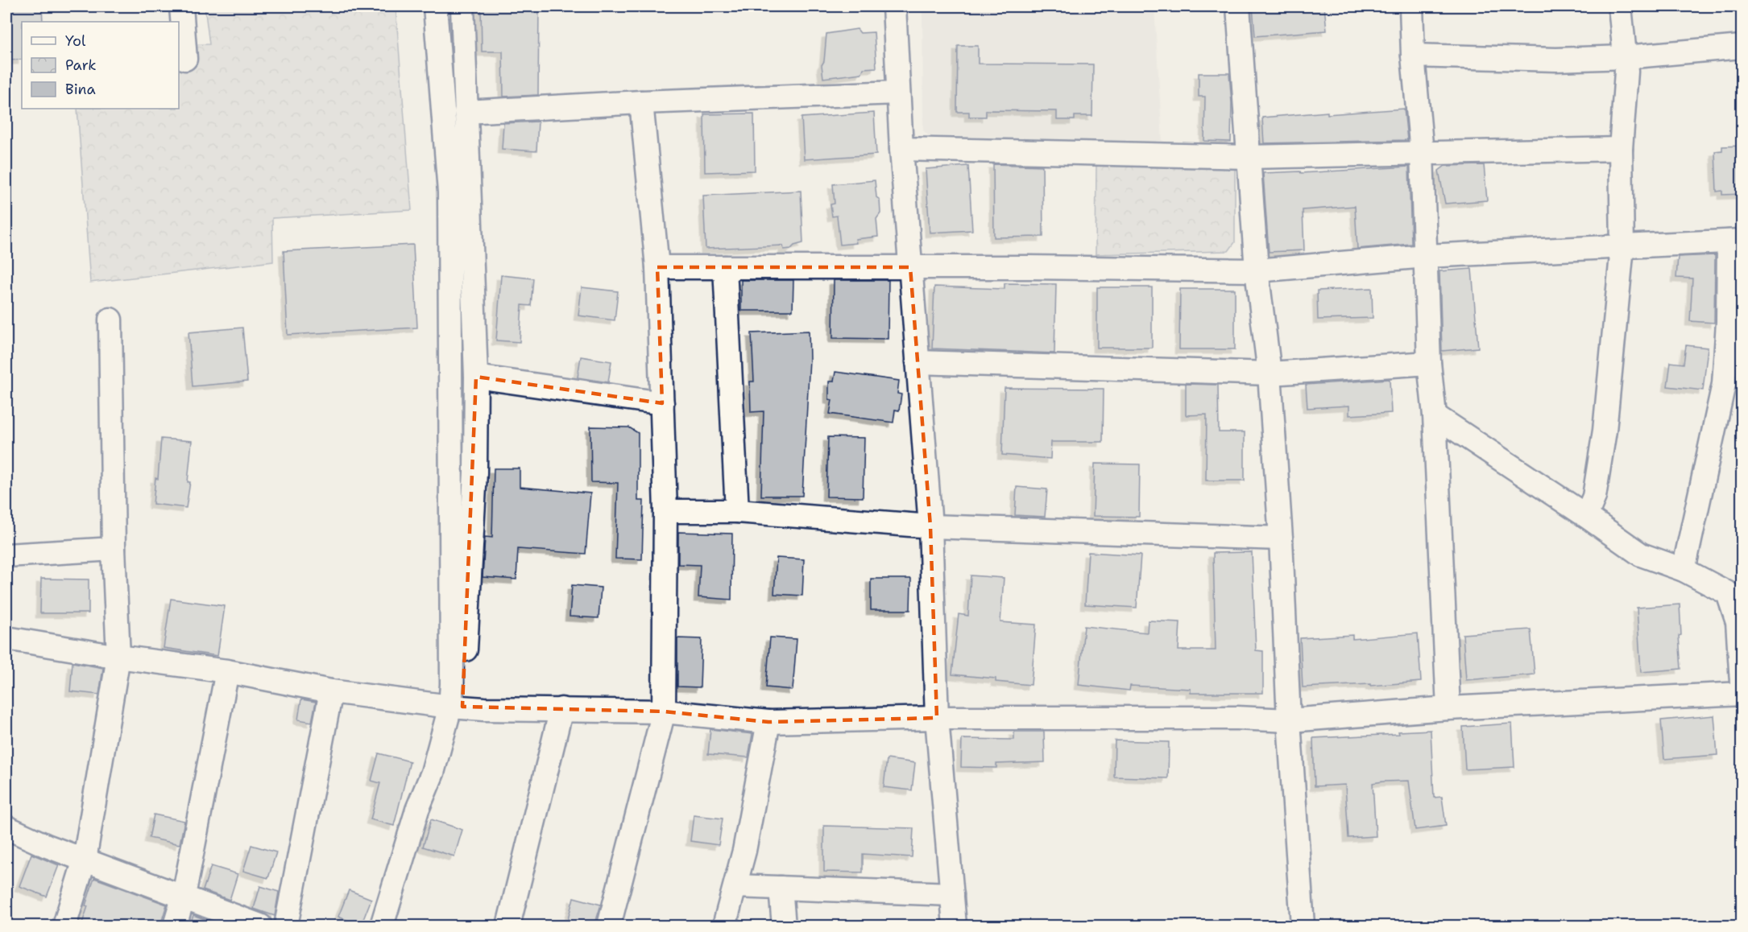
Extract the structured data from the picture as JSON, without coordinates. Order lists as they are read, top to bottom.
{
  "legend": ["Yol", "Park", "Bina"]
}
